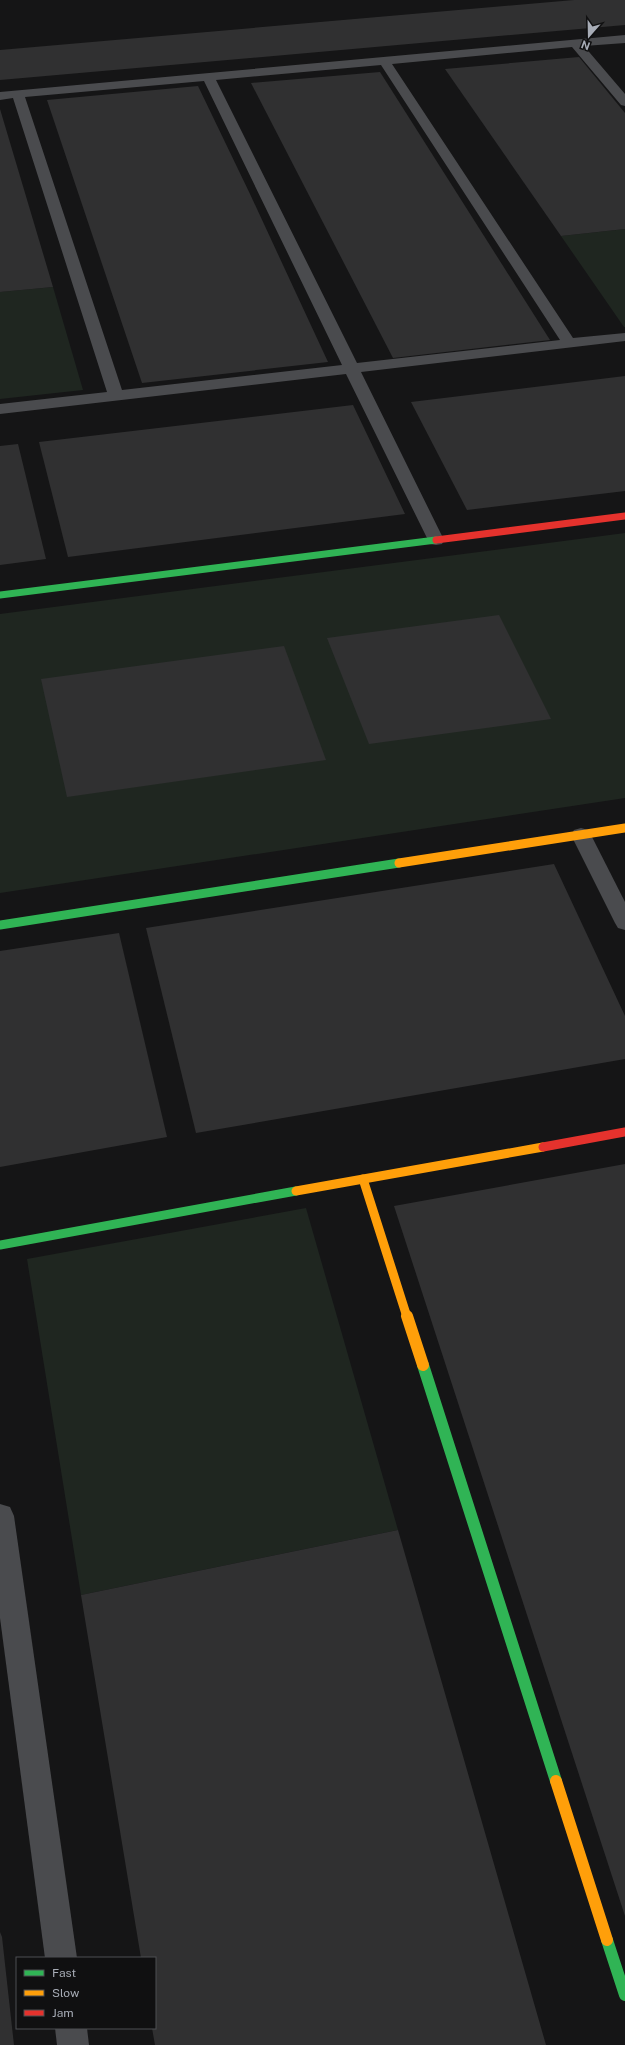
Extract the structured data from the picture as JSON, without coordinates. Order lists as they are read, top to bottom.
{
  "legend": ["Fast", "Slow", "Jam"],
  "north": "bottom"
}
